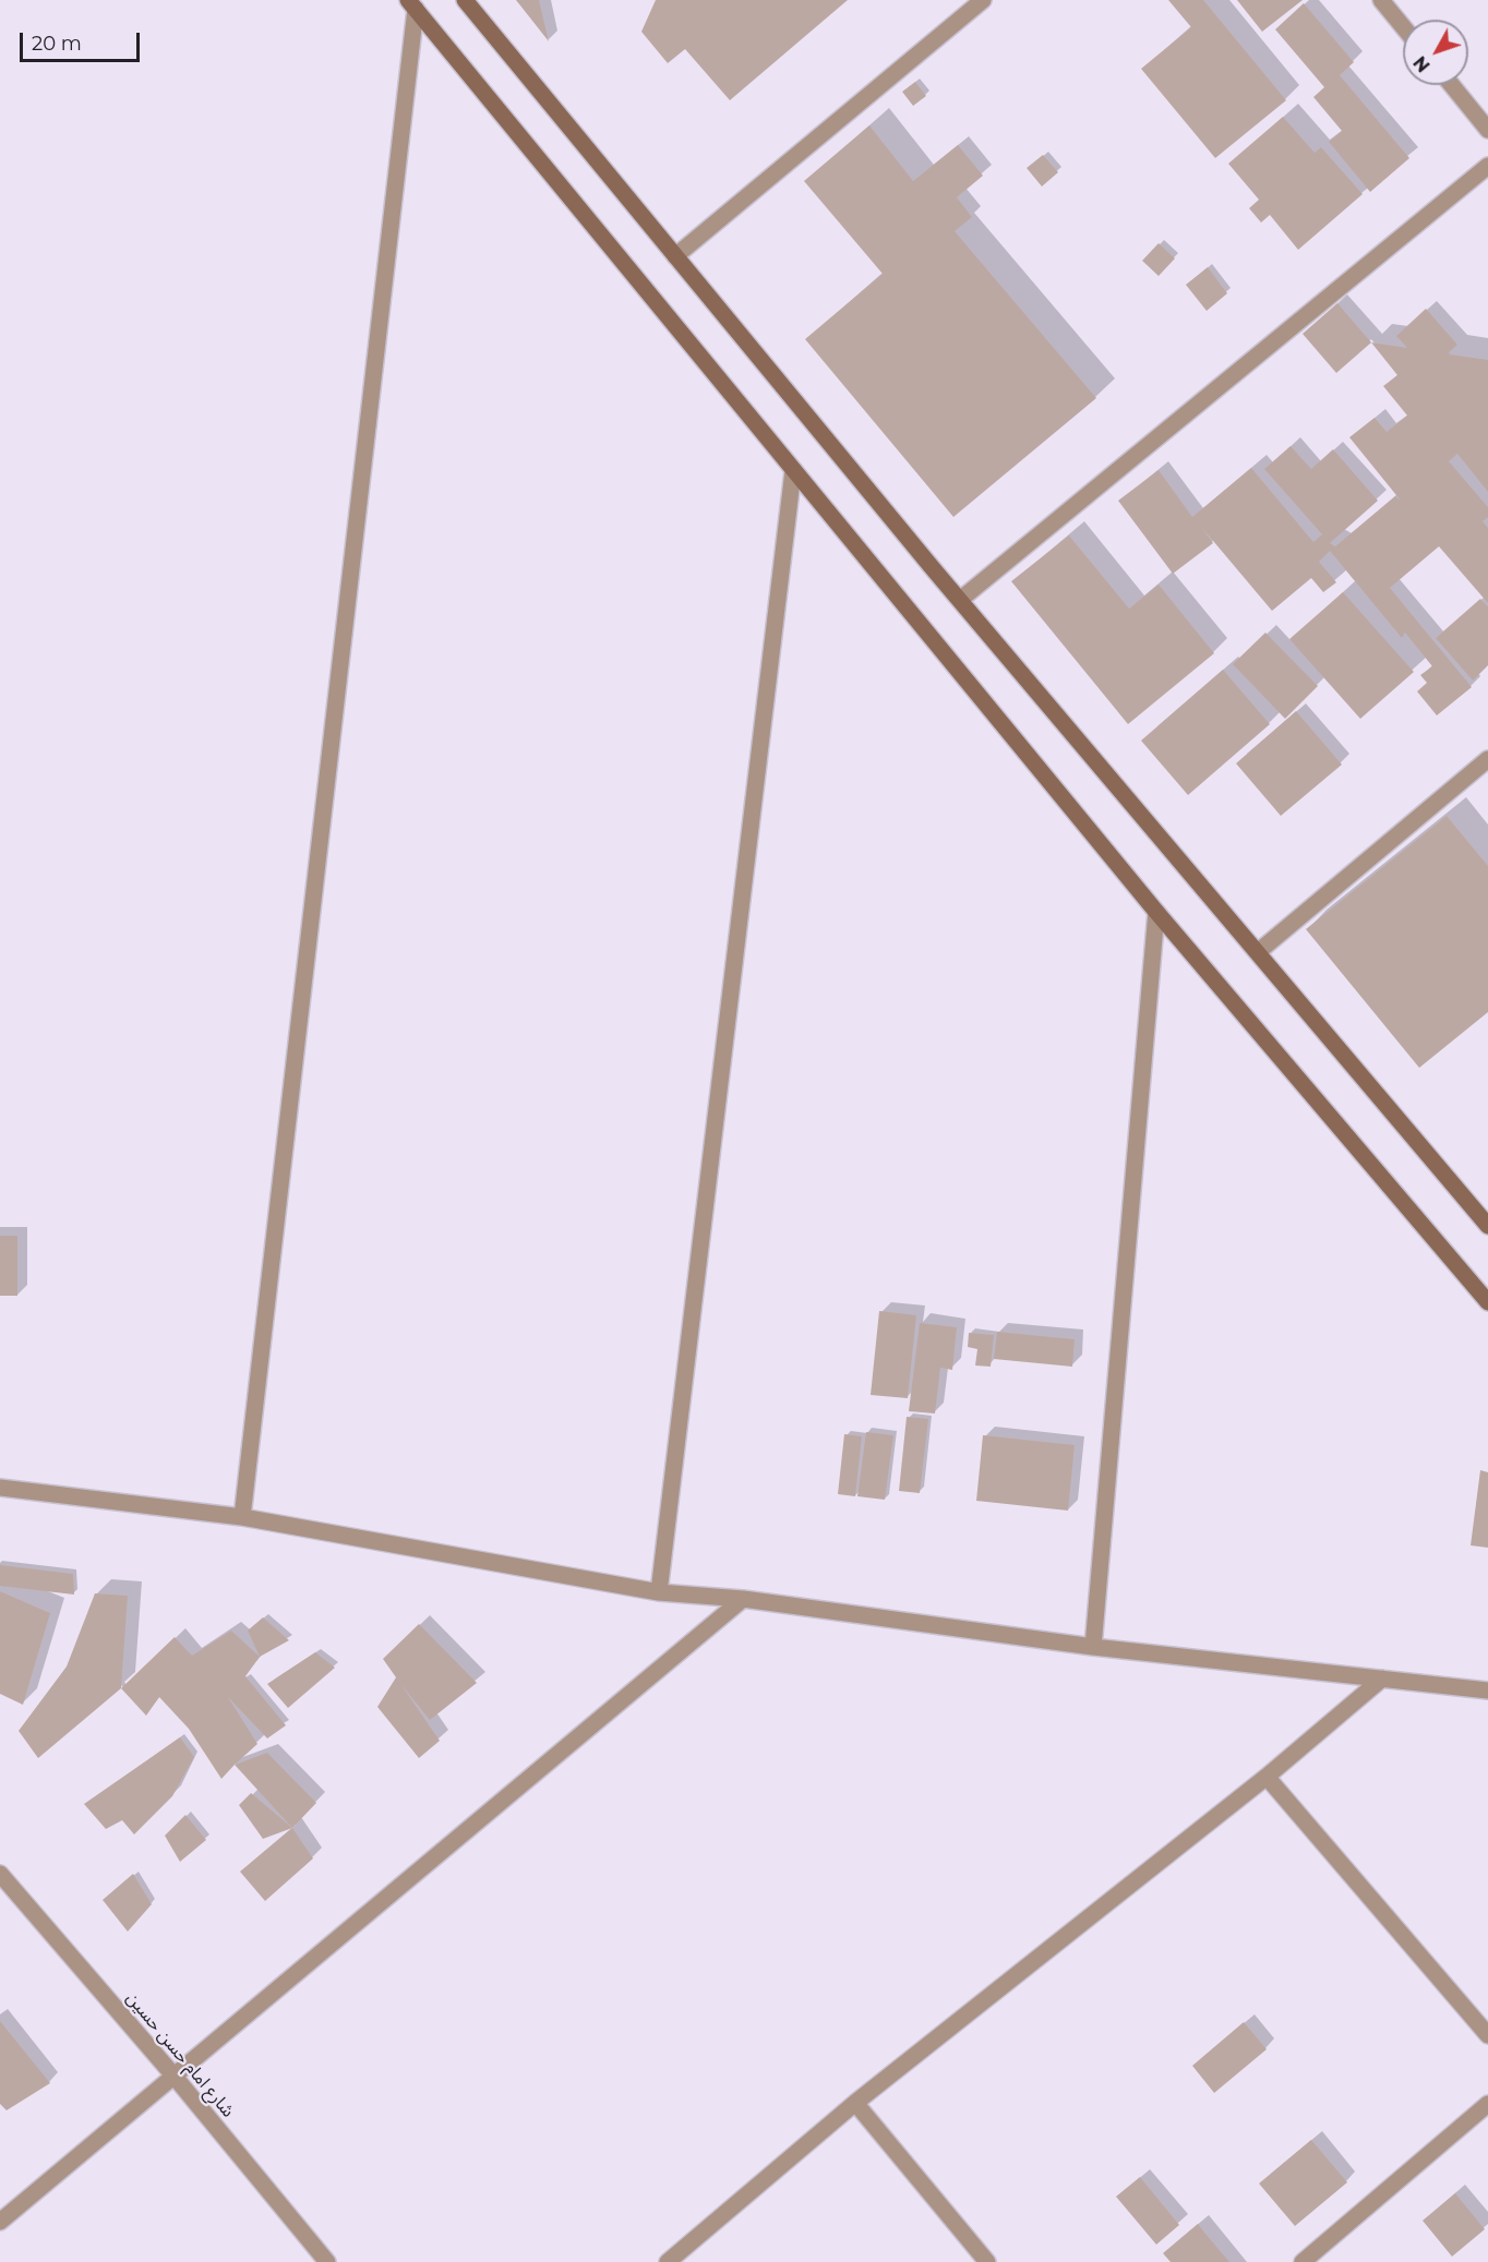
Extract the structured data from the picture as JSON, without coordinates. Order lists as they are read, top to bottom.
{
  "streets": {
    "street": ["شارع امام حسن حسين"]
  },
  "scale_bar": "20 m",
  "north": "bottom left"
}
